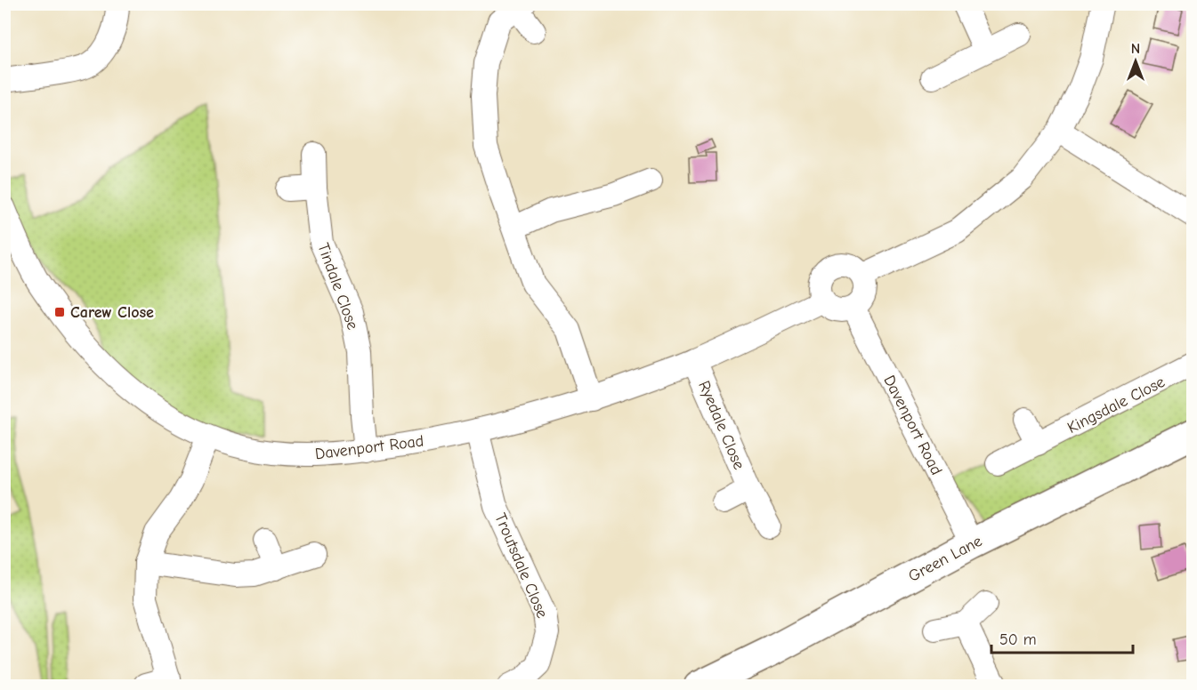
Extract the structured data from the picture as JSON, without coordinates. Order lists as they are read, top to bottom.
{
  "streets": {
    "main road": ["Green Lane"],
    "street": [
      "Tindale Close",
      "Kingsdale Close",
      "Ryedale Close",
      "Davenport Road",
      "Troutsdale Close"
    ]
  },
  "crossings": [
    ["Tindale Close", "Davenport Road"],
    ["Ryedale Close", "Davenport Road"],
    ["Davenport Road", "Green Lane"],
    ["Davenport Road", "Troutsdale Close"]
  ],
  "places": {
    "transit": ["Carew Close"]
  },
  "scale_bar": "50 m",
  "north": "top"
}
